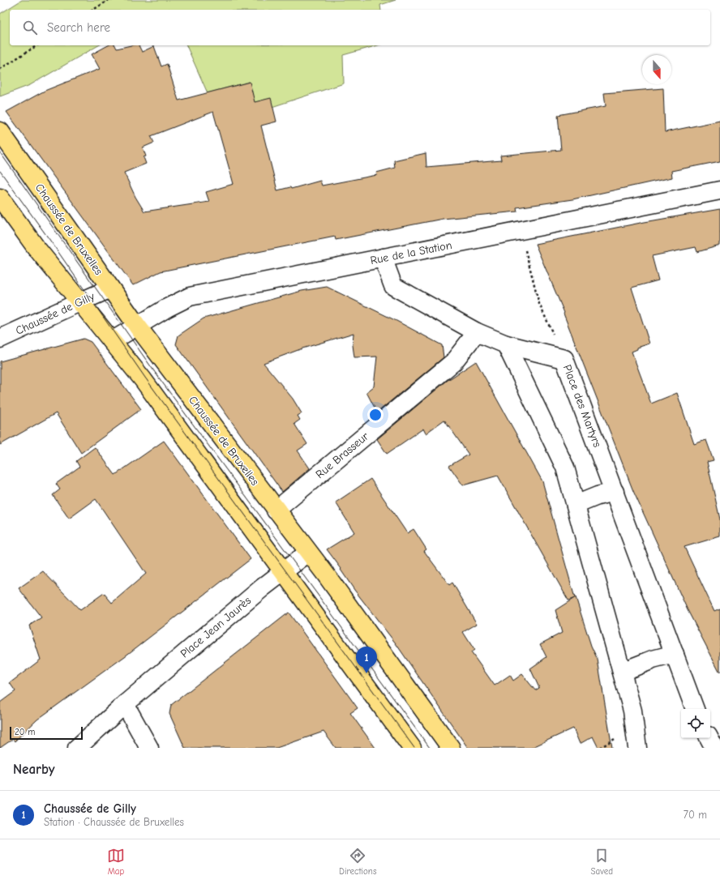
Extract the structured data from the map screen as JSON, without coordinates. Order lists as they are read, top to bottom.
{
  "streets": {
    "main road": ["Chaussée de Bruxelles"],
    "street": [
      "Rue de la Station",
      "Chaussée de Gilly",
      "Place des Martyrs",
      "Rue Brasseur",
      "Place Jean Jaurès"
    ]
  },
  "crossings": [
    ["Chaussée de Bruxelles", "Rue de la Station"],
    ["Chaussée de Bruxelles", "Chaussée de Gilly"],
    ["Chaussée de Bruxelles", "Rue Brasseur"],
    ["Chaussée de Bruxelles", "Place Jean Jaurès"],
    ["Rue de la Station", "Place des Martyrs"],
    ["Place des Martyrs", "Rue Brasseur"]
  ],
  "scale_bar": "20 m",
  "north": "bottom",
  "page": {
    "search": "Search here",
    "pins": "1",
    "scale": "20 m",
    "heading": "Nearby",
    "list": [
      {
        "mark": "1",
        "name": "Chaussée de Gilly",
        "note": "Station · Chaussée de Bruxelles",
        "value": "70 m"
      }
    ],
    "nav": ["Map", "Directions", "Saved"]
  }
}
